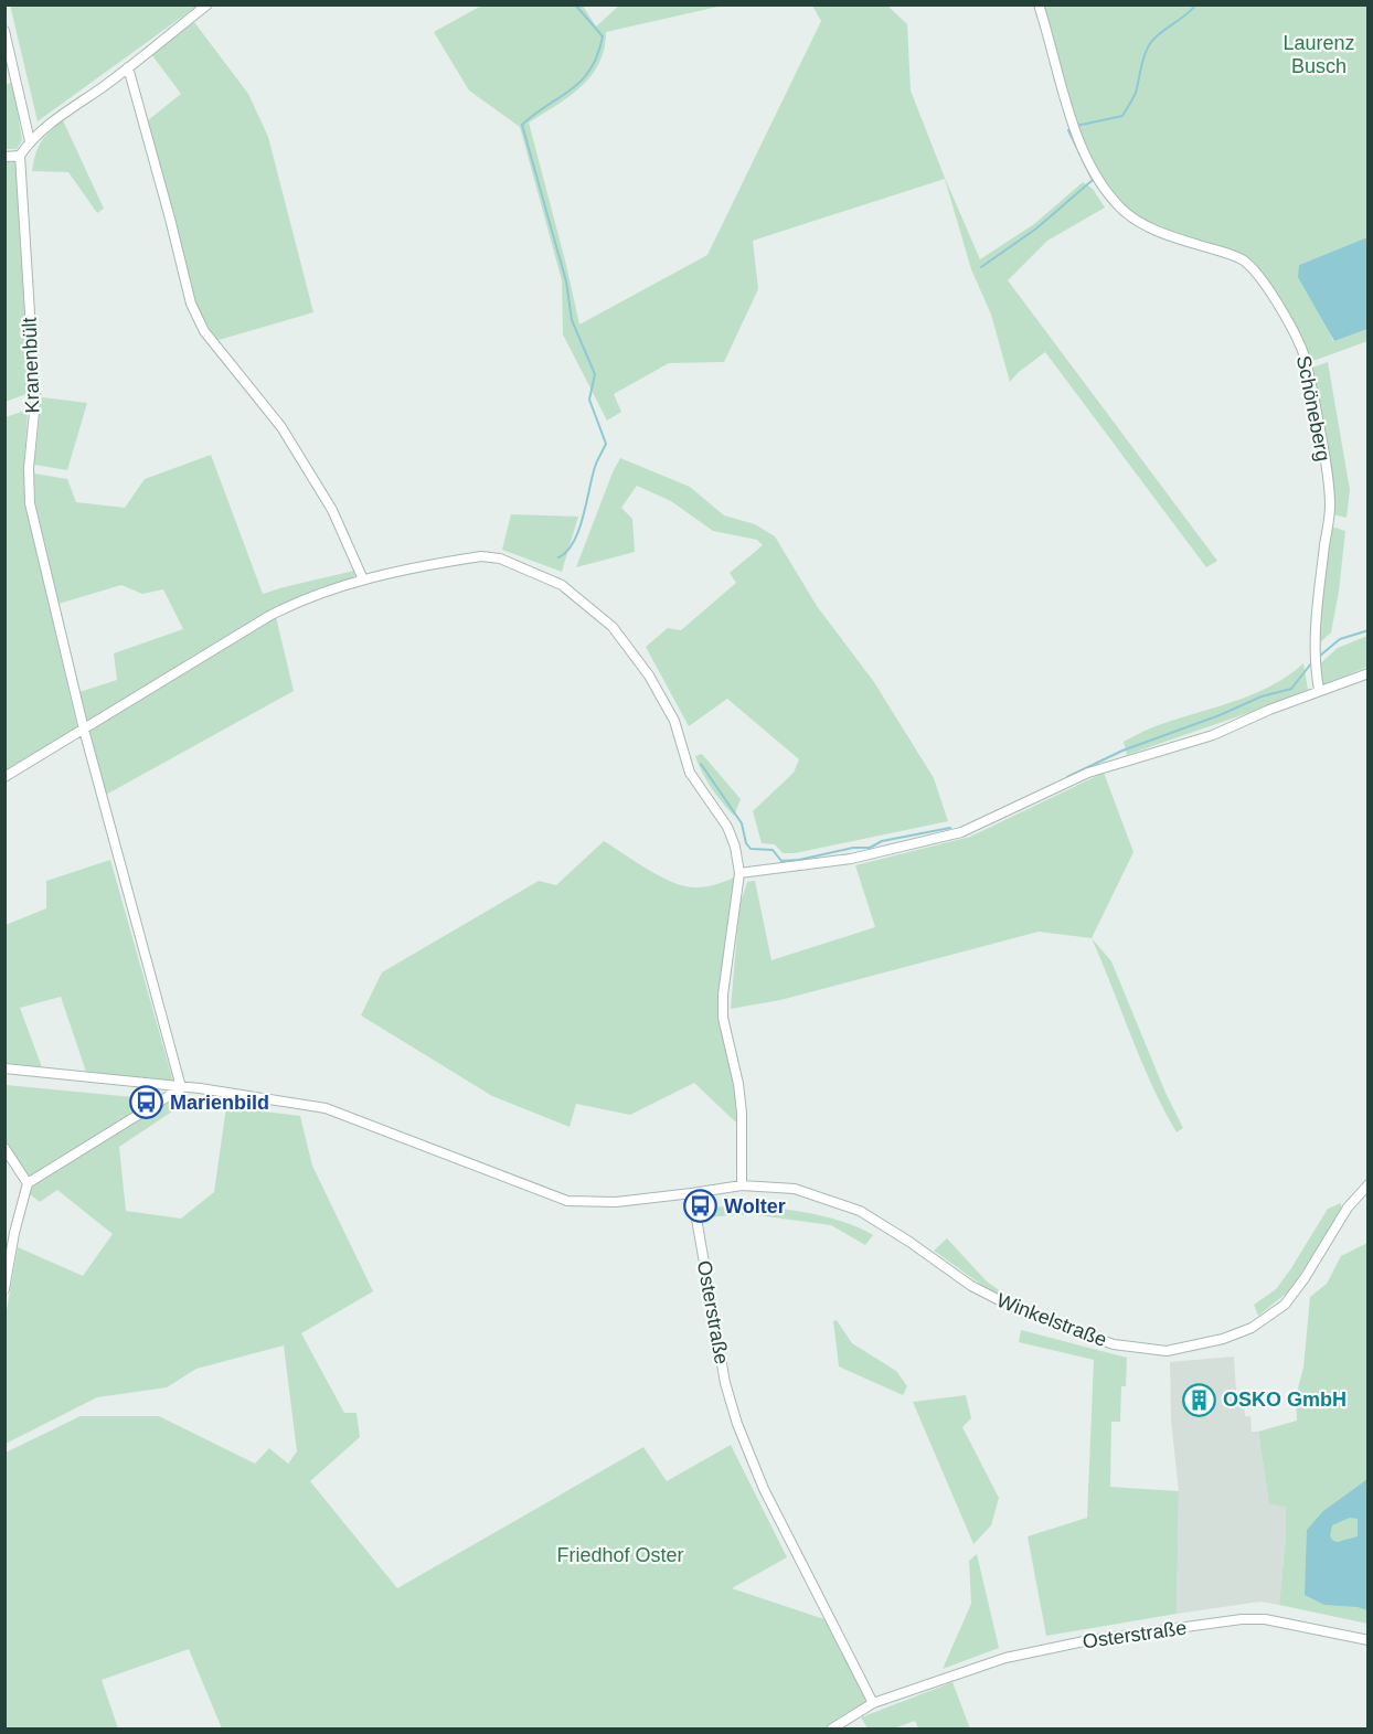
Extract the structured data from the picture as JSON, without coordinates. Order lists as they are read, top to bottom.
{
  "streets": {
    "street": [
      "Kranenbült",
      "Schöneberg",
      "Osterstraße",
      "Winkelstraße"
    ]
  },
  "crossings": [
    ["Osterstraße", "Winkelstraße"]
  ],
  "parks": ["Laurenz Busch", "Friedhof Oster"],
  "places": {
    "bus stop": ["Marienbild", "Wolter"],
    "building": ["OSKO GmbH"]
  }
}
